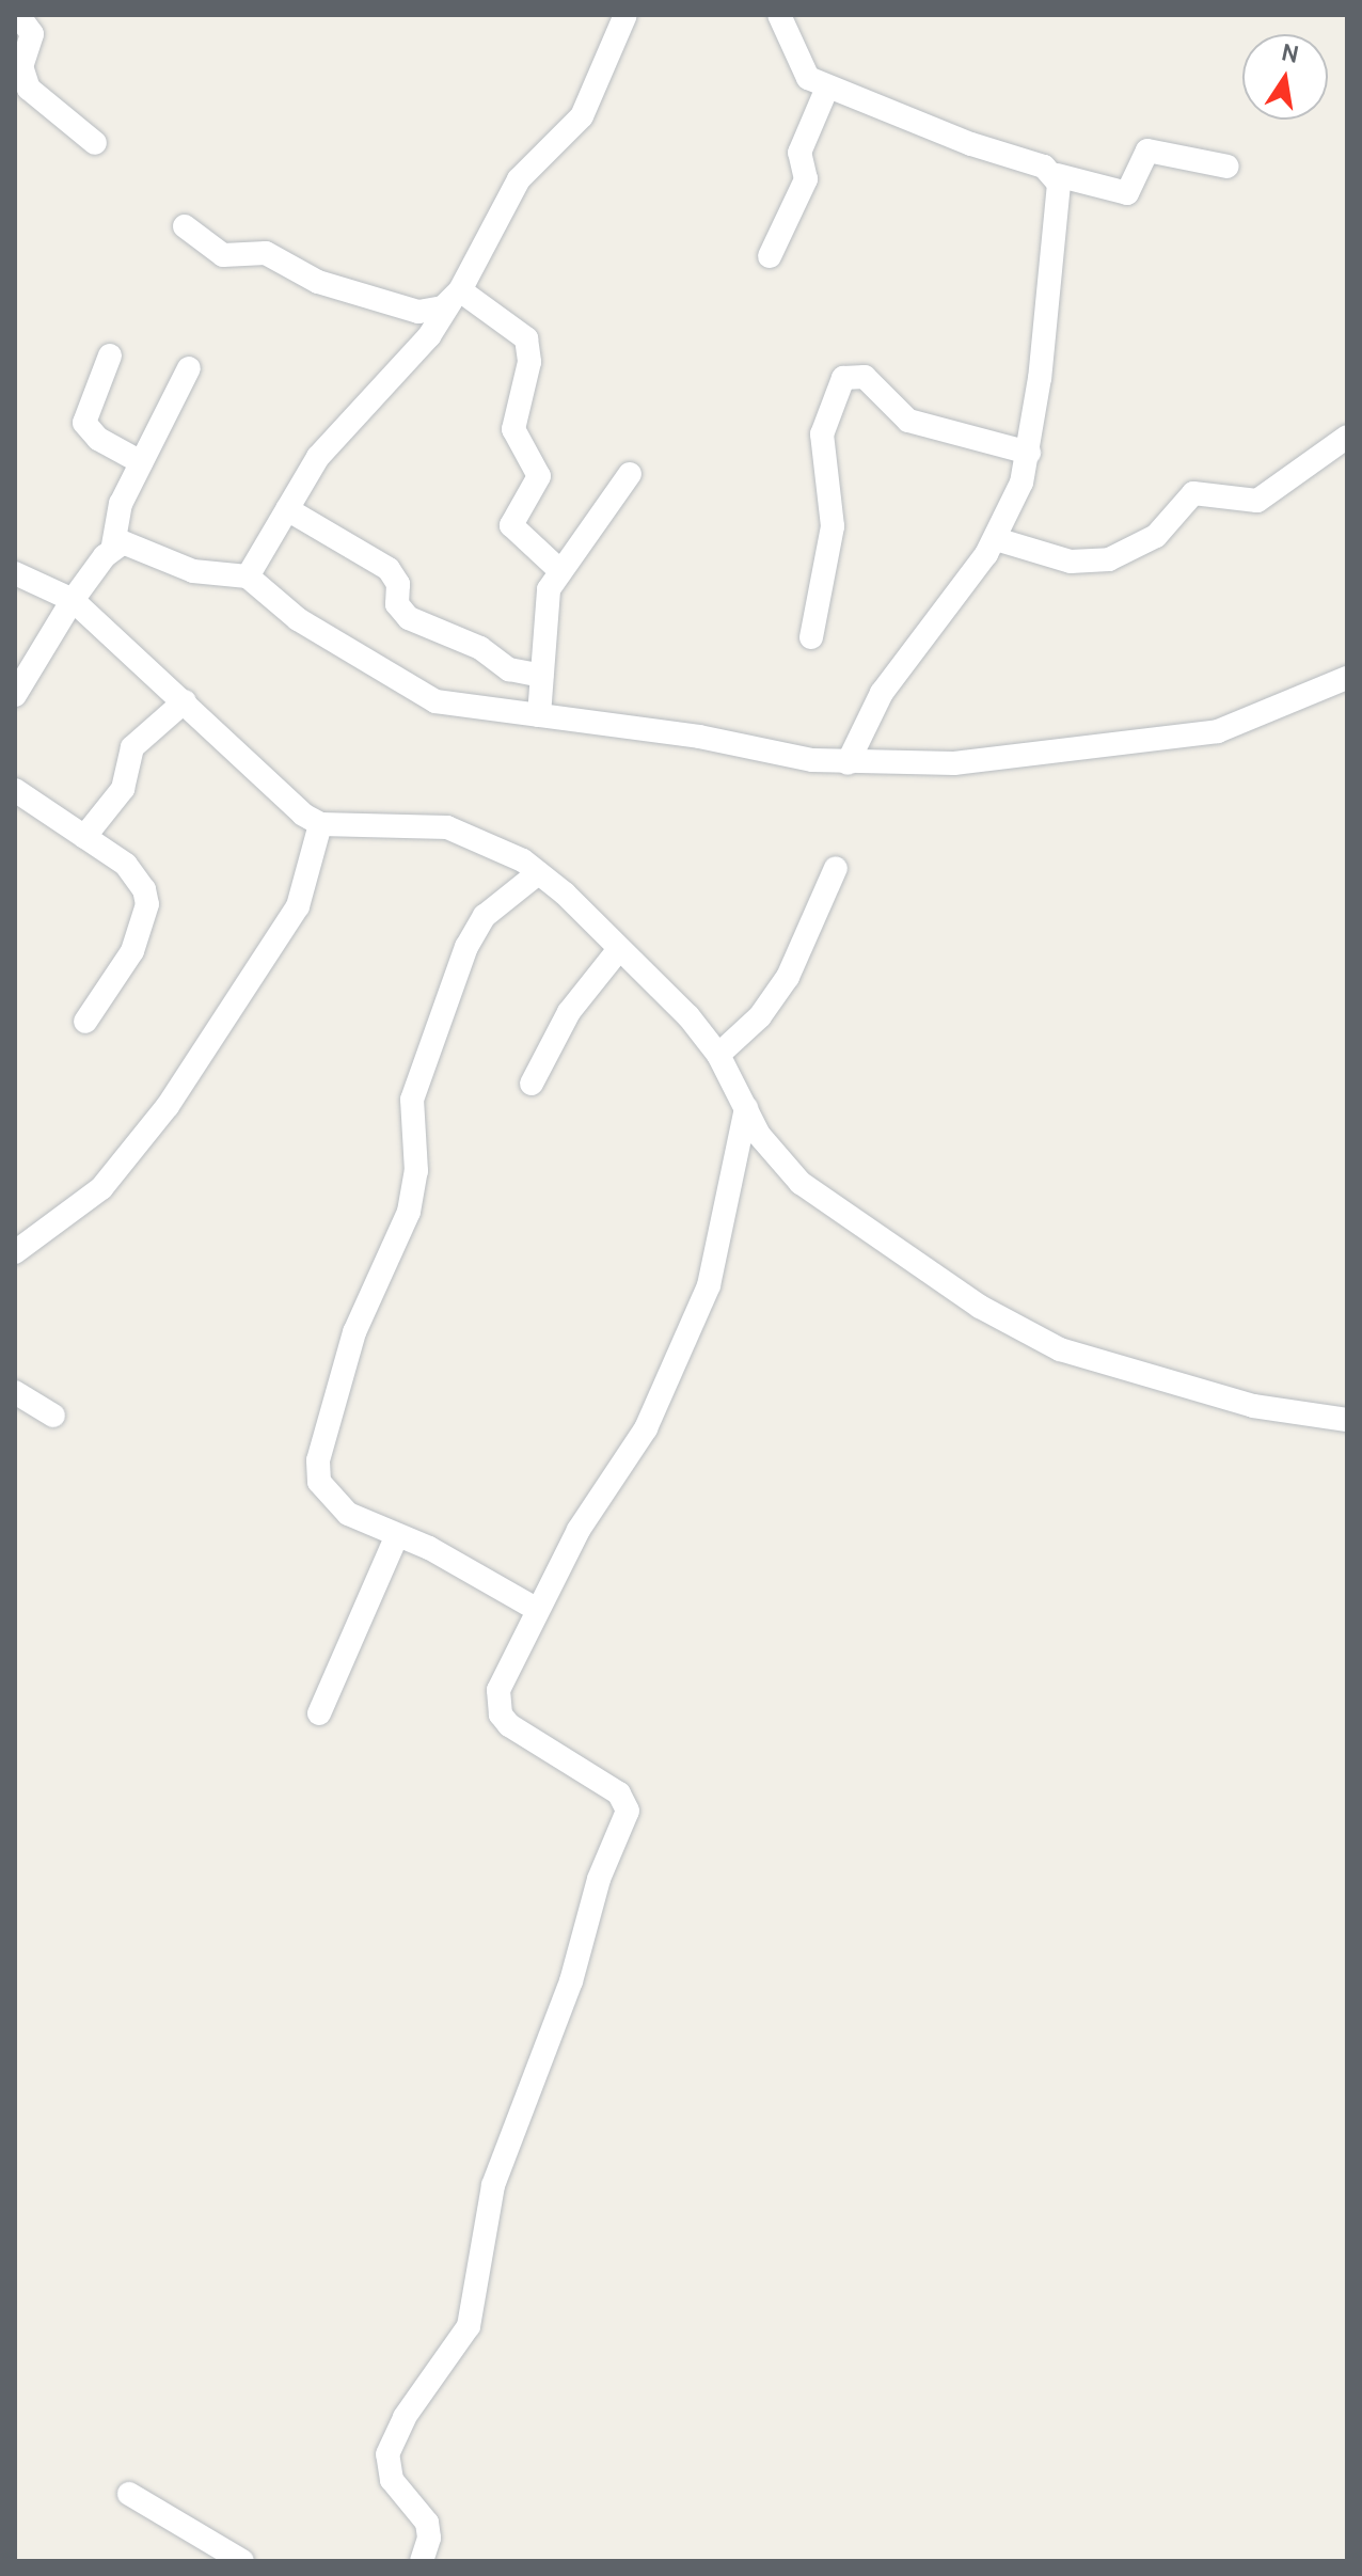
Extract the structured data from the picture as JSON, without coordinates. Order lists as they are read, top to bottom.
{
  "north": "top"
}
